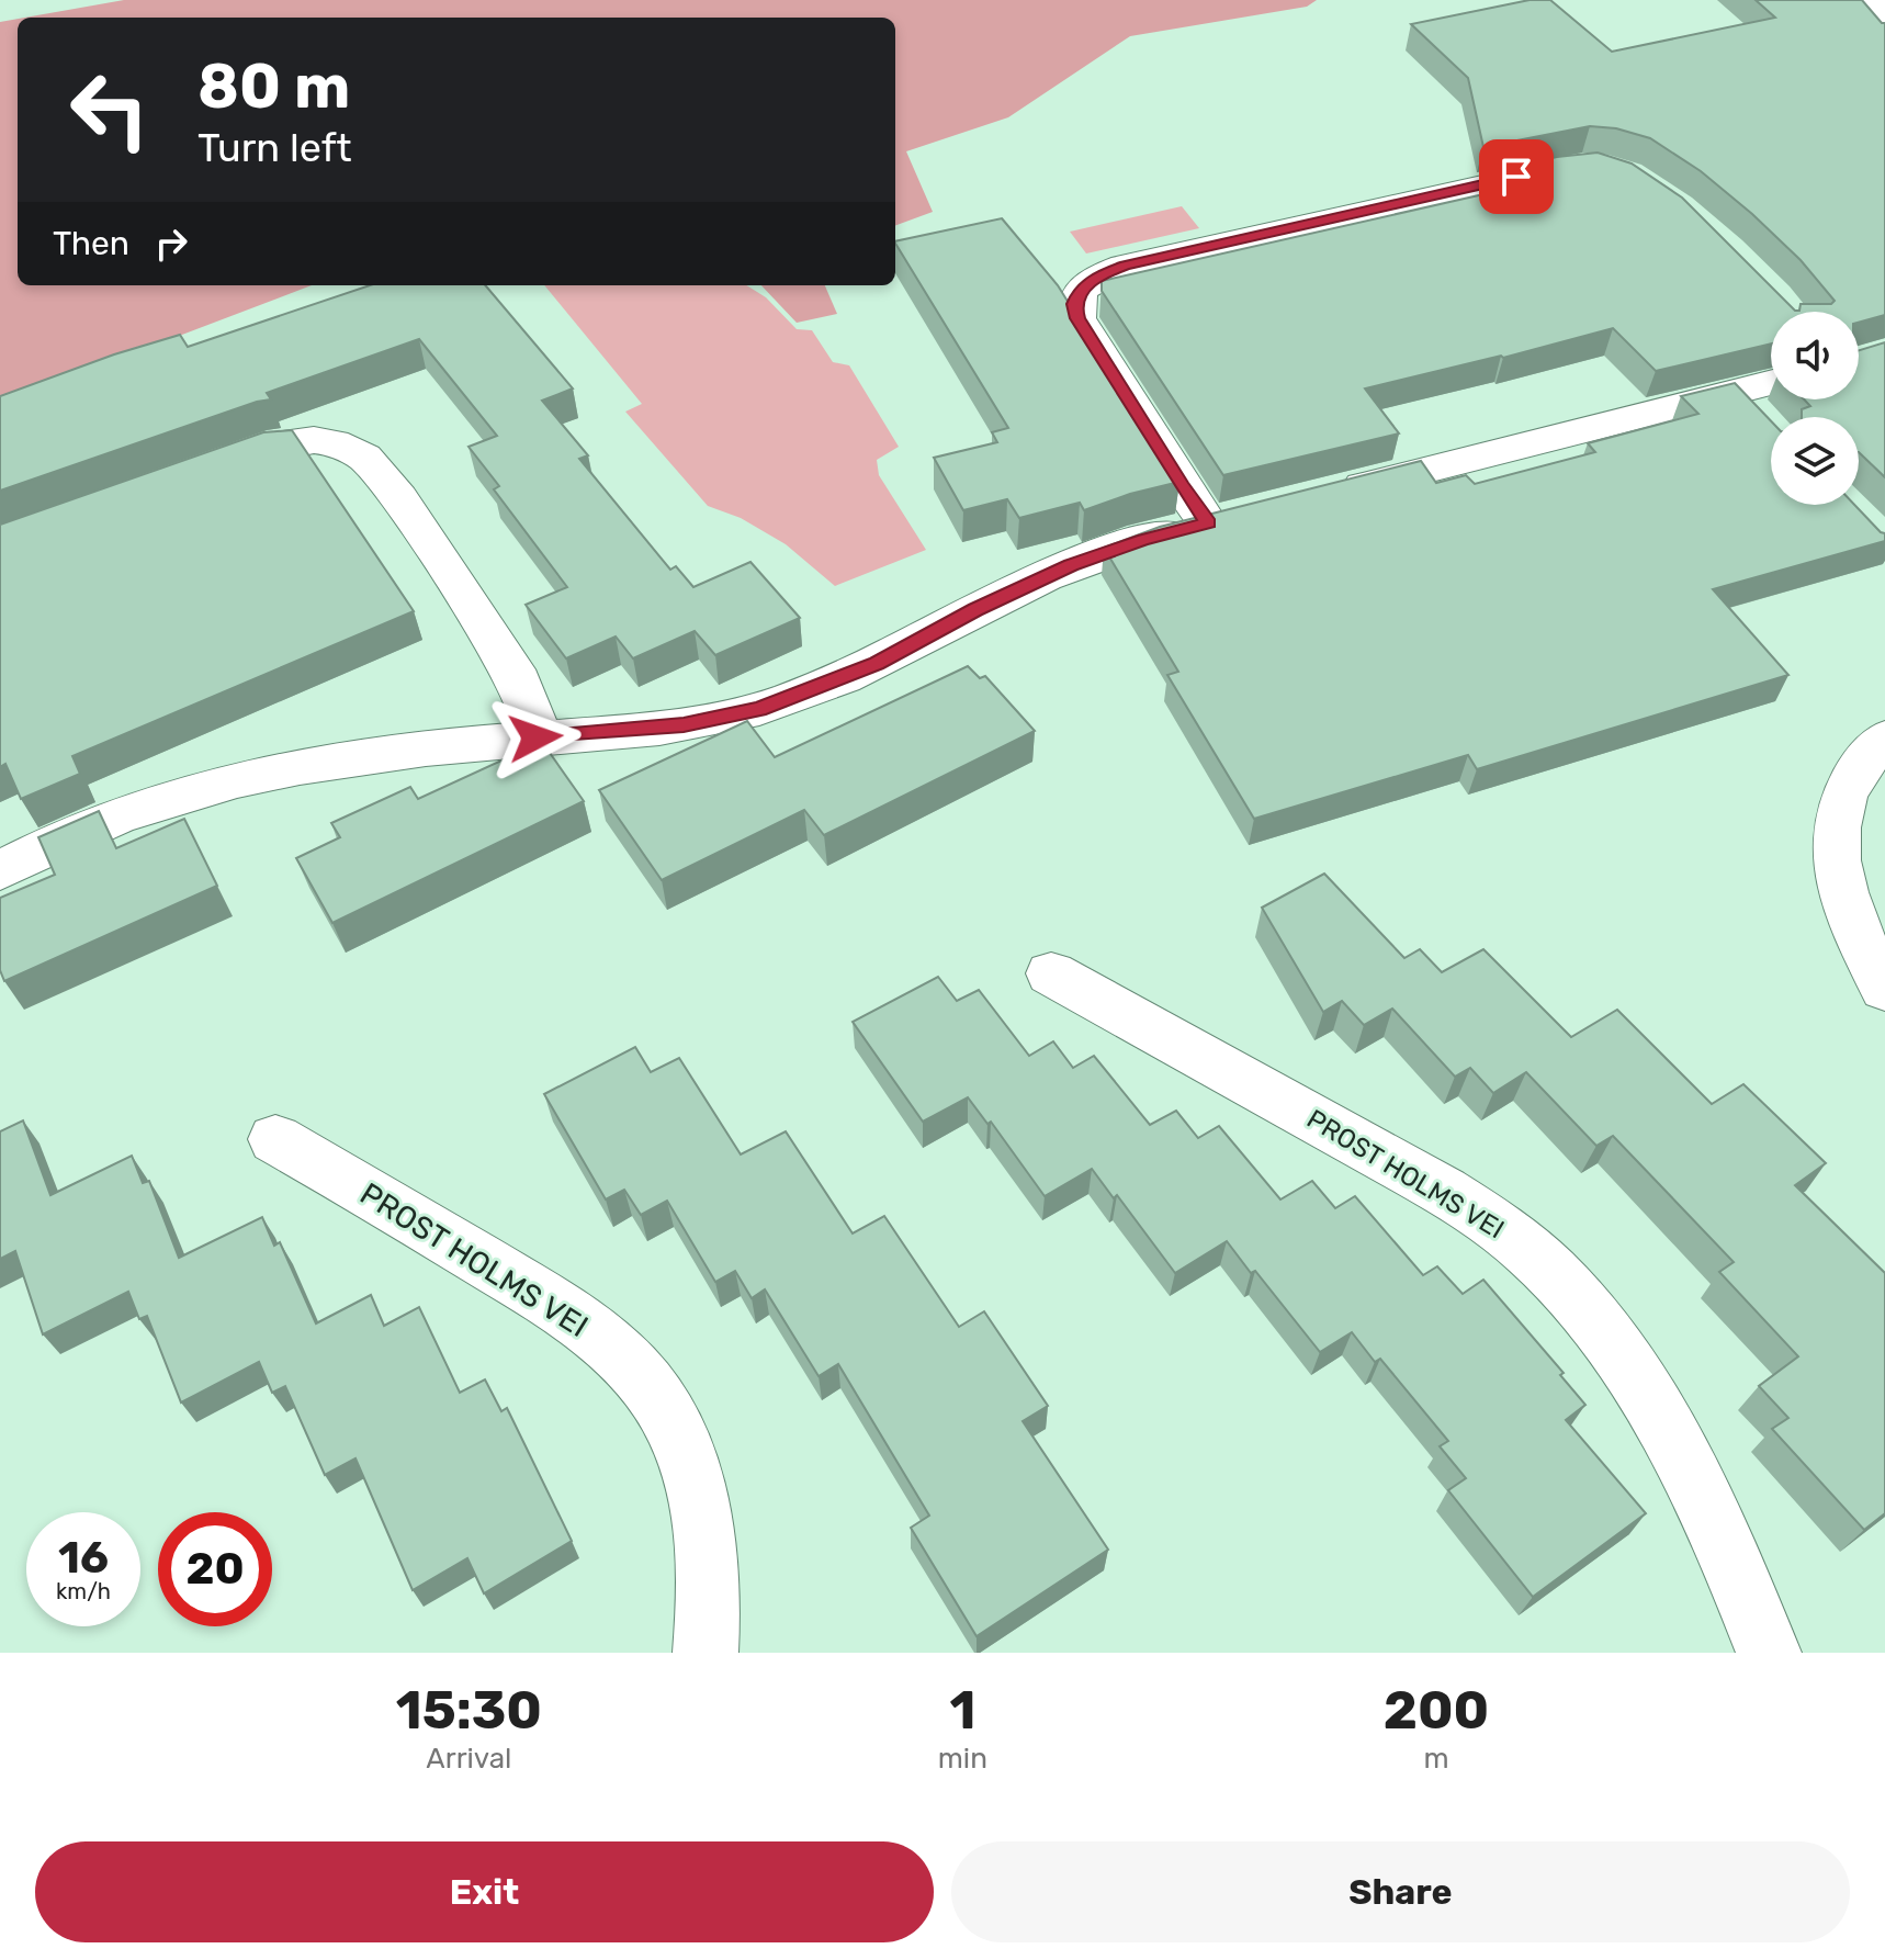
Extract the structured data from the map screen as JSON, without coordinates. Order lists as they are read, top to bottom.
{
  "streets": {
    "street": ["PROST HOLMS VEI"]
  },
  "page": {
    "turn": ["80 m", "Turn left"],
    "then": "Then",
    "speed": "16 km/h",
    "limit": "20",
    "eta": [
      "15:30",
      "Arrival",
      "1",
      "min",
      "200",
      "m"
    ],
    "buttons": ["Exit", "Share"]
  }
}
